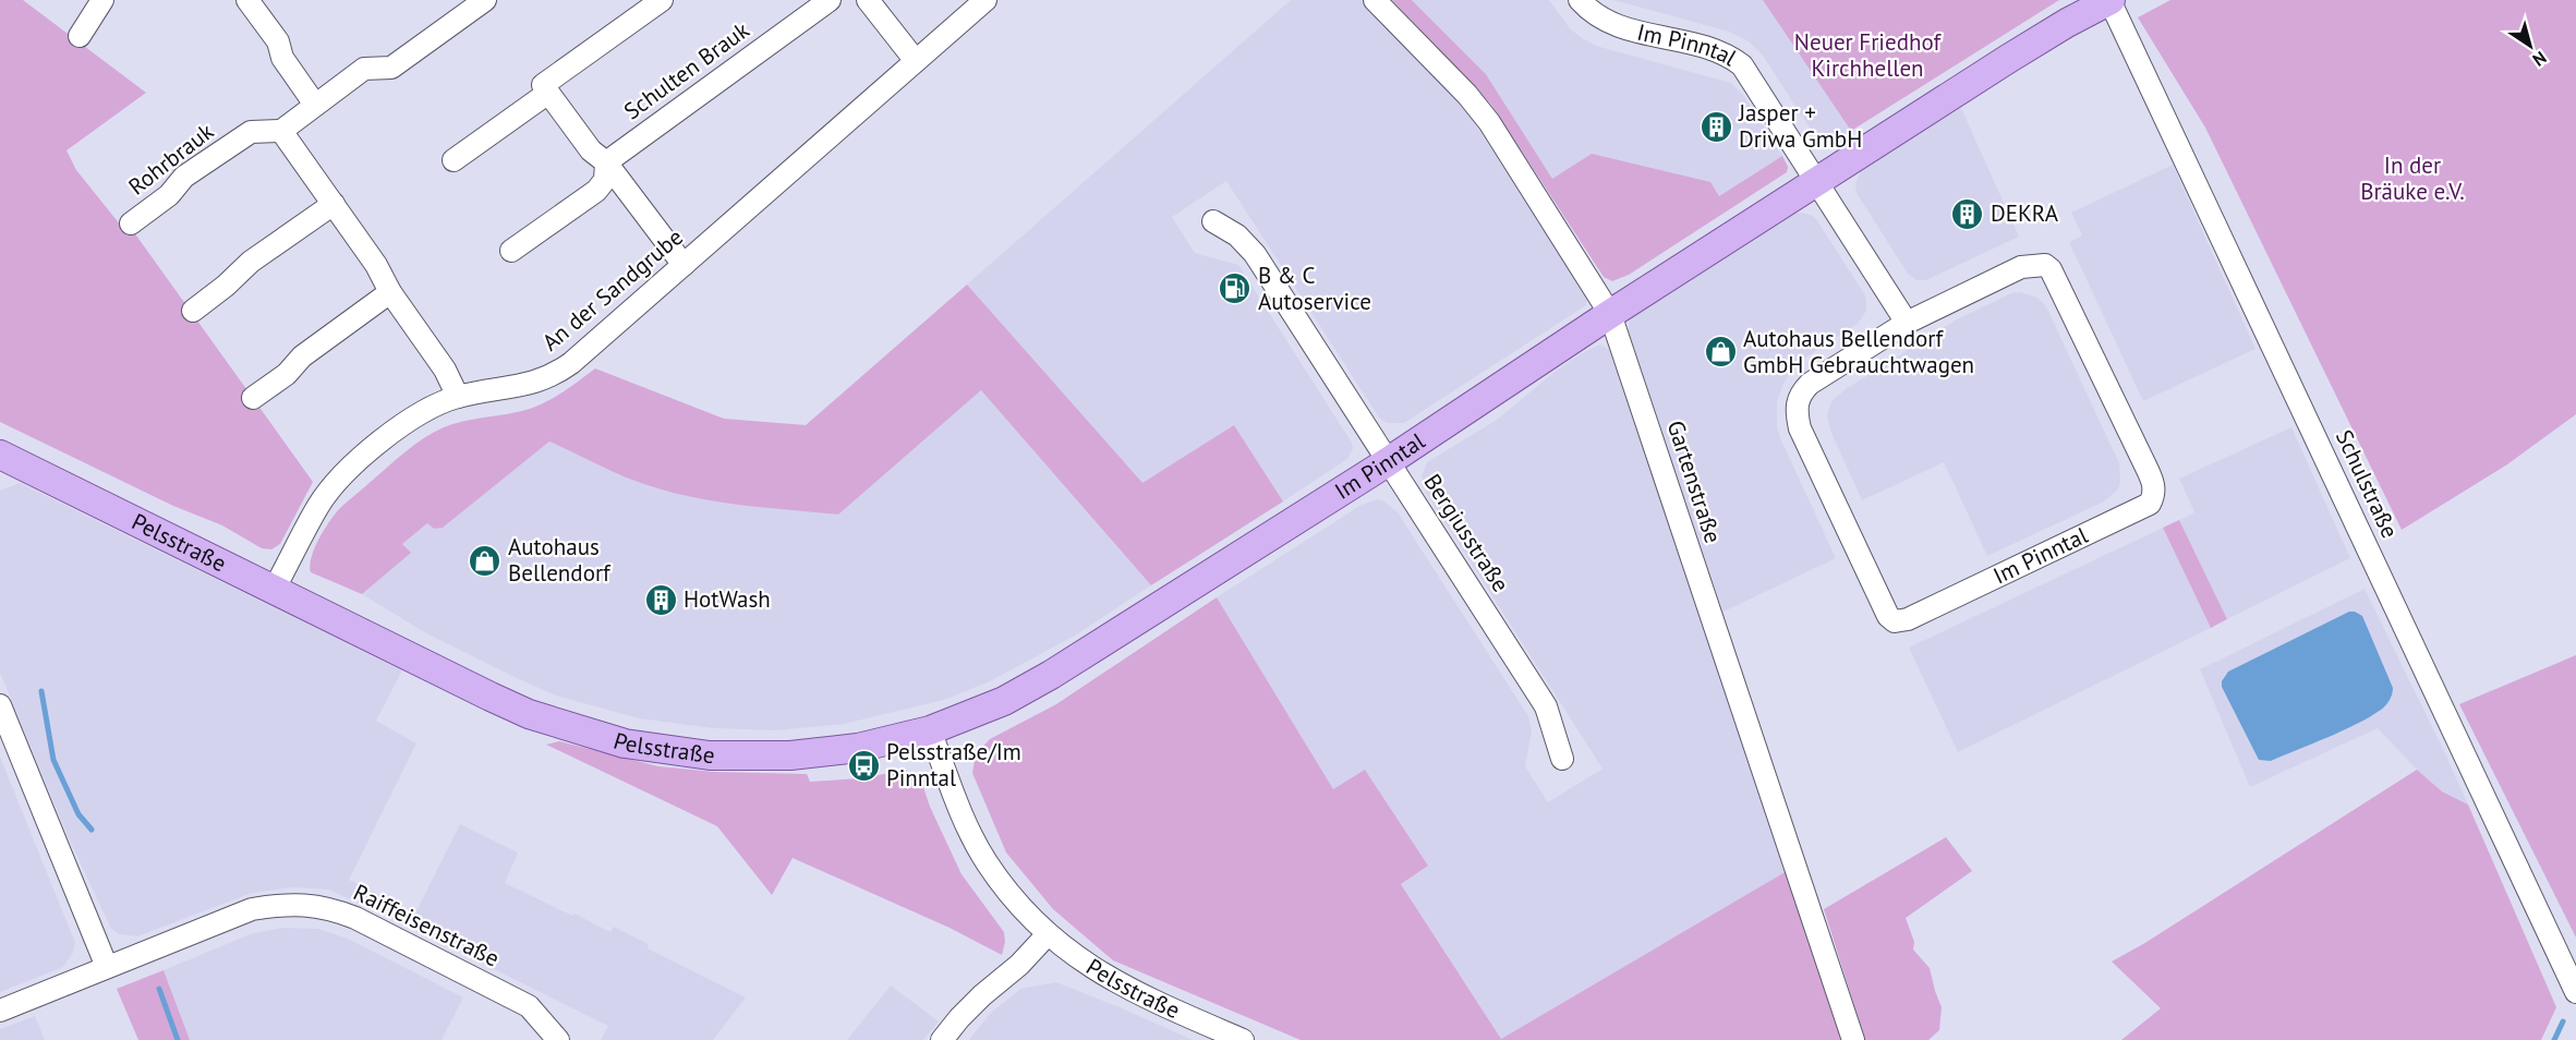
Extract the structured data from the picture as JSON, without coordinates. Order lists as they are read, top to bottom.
{
  "streets": {
    "main road": ["Im Pinntal", "Pelsstraße"],
    "street": [
      "Schulten Brauk",
      "Rohrbrauk",
      "An der Sandgrube",
      "Gartenstraße",
      "Schulstraße",
      "Bergiusstraße",
      "Raiffeisenstraße"
    ]
  },
  "crossings": [
    ["Im Pinntal", "Gartenstraße"],
    ["Im Pinntal", "Schulstraße"],
    ["Im Pinntal", "Bergiusstraße"],
    ["Im Pinntal", "Pelsstraße"],
    ["An der Sandgrube", "Pelsstraße"]
  ],
  "parks": ["Neuer Friedhof Kirchhellen", "In der Bräuke e.V."],
  "places": {
    "building": ["Jasper + Driwa GmbH", "DEKRA", "HotWash"],
    "fuel station": ["B & C Autoservice"],
    "shop": ["Autohaus Bellendorf GmbH Gebrauchtwagen", "Autohaus Bellendorf"],
    "bus stop": ["Pelsstraße/Im Pinntal"]
  },
  "north": "bottom right"
}
